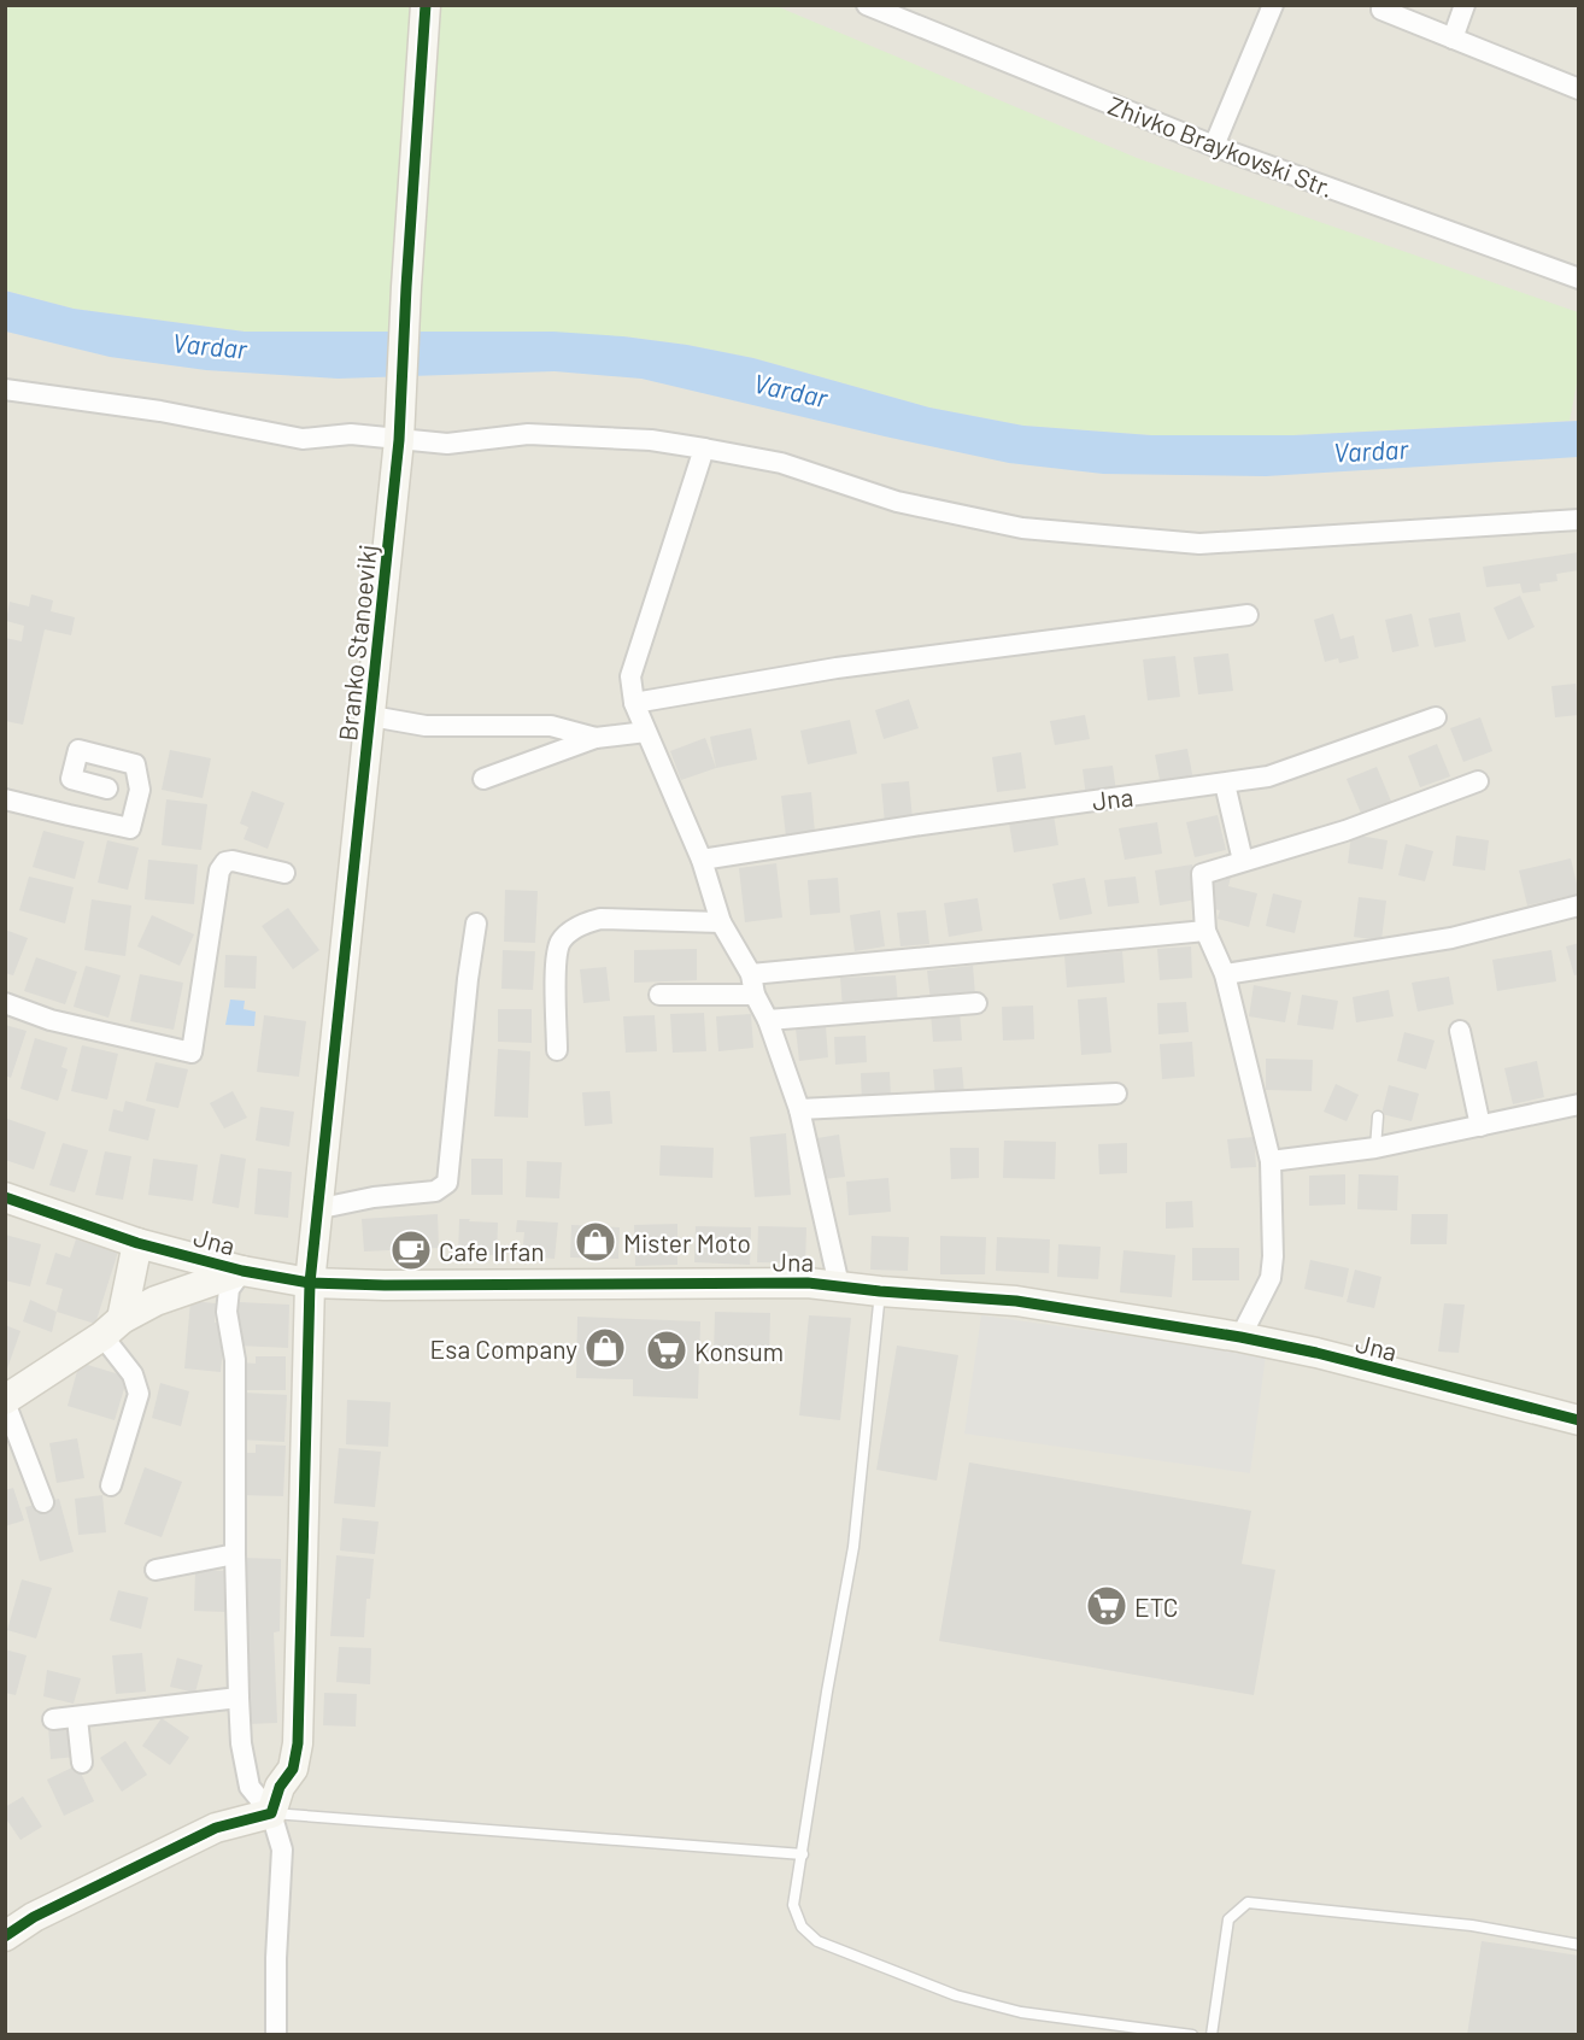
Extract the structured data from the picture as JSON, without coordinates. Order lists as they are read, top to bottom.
{
  "streets": {
    "street": ["Zhivko Braykovski Str.", "Branko Stanoevikj", "Jna"]
  },
  "crossings": [
    ["Branko Stanoevikj", "Jna"]
  ],
  "water": ["Vardar"],
  "places": {
    "shop": ["Mister Moto", "Esa Company"],
    "cafe": ["Cafe Irfan"],
    "supermarket": ["Konsum", "ETC"]
  }
}
